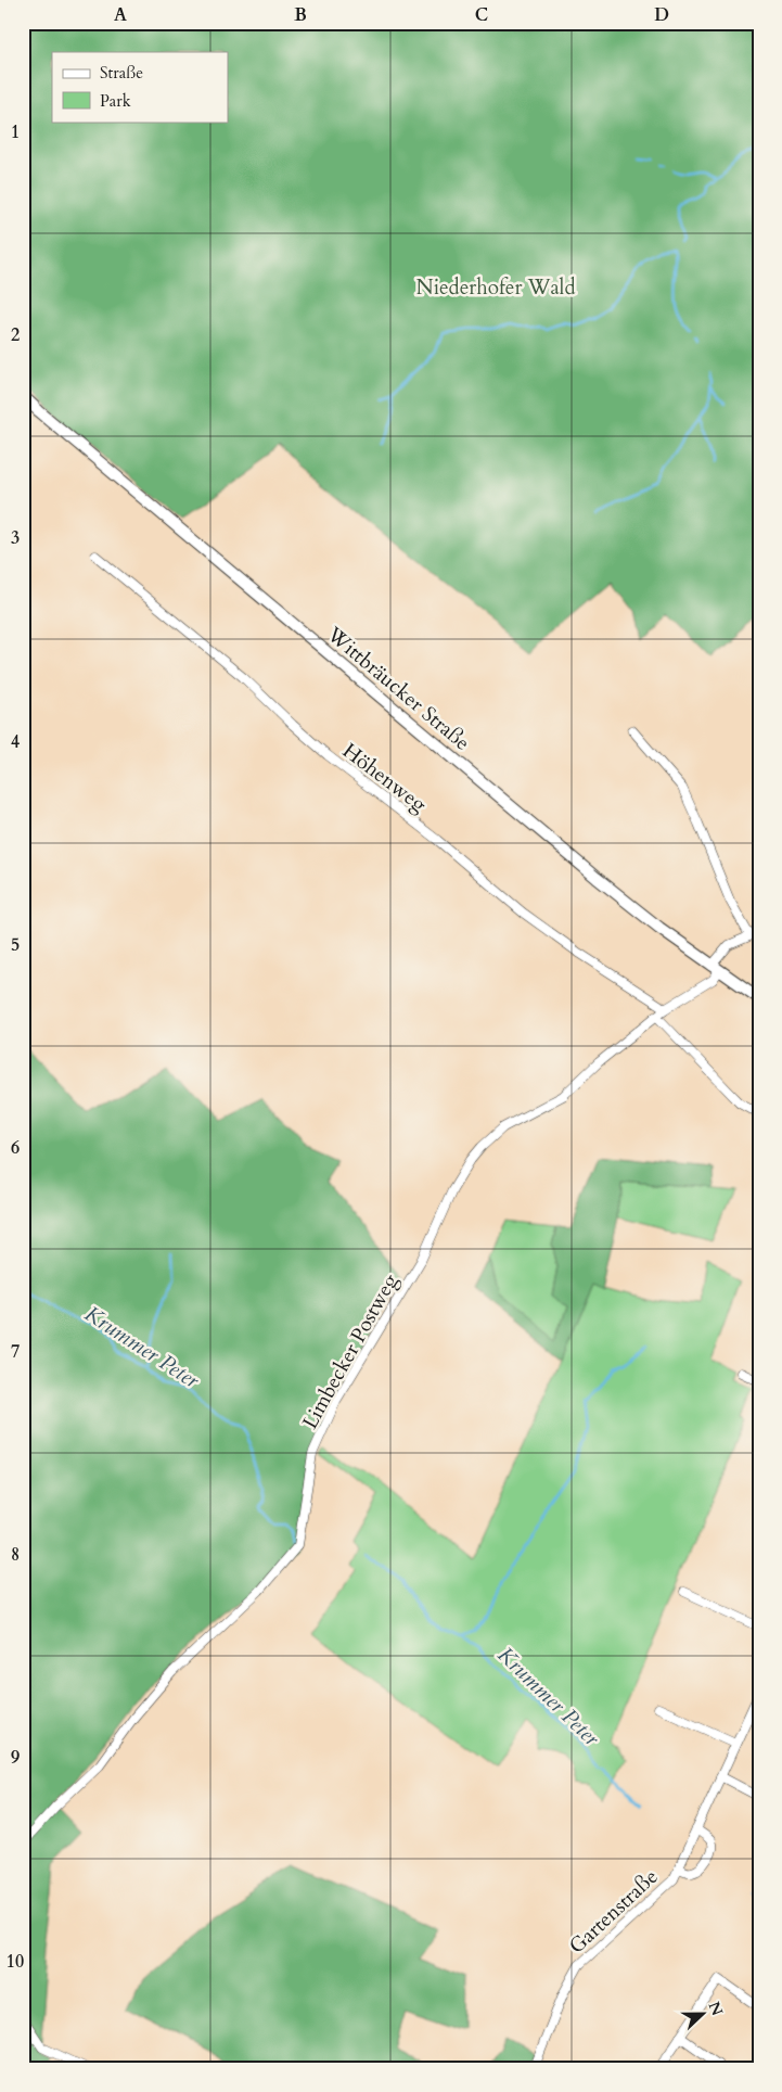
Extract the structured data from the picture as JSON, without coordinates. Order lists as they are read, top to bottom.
{
  "streets": {
    "main road": ["Wittbräucker Straße"],
    "street": ["Höhenweg", "Limbecker Postweg", "Gartenstraße"]
  },
  "crossings": [
    ["Wittbräucker Straße", "Limbecker Postweg"],
    ["Höhenweg", "Limbecker Postweg"]
  ],
  "water": ["Krummer Peter"],
  "parks": ["Niederhofer Wald"],
  "legend": ["Straße", "Park"],
  "north": "right",
  "grid": {
    "columns": [
      "A",
      "B",
      "C",
      "D"
    ],
    "rows": [
      "1",
      "2",
      "3",
      "4",
      "5",
      "6",
      "7",
      "8",
      "9",
      "10"
    ]
  }
}
